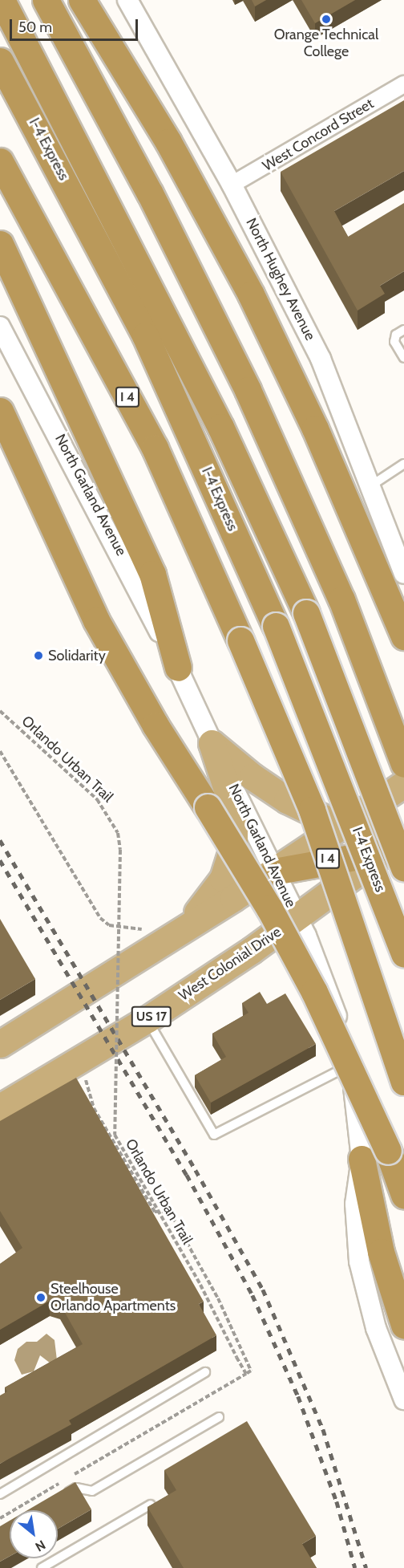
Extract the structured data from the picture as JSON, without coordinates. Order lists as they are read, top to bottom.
{
  "streets": {
    "highway": [
      "I-4 Express",
      "I 4",
      "West Colonial Drive",
      "US 17"
    ],
    "street": ["West Concord Street", "North Hughey Avenue", "North Garland Avenue"],
    "path": ["Orlando Urban Trail"]
  },
  "crossings": [
    ["West Concord Street", "North Hughey Avenue"],
    ["I-4 Express", "West Colonial Drive"],
    ["North Garland Avenue", "West Colonial Drive"]
  ],
  "places": ["Orange Technical College", "Solidarity", "Steelhouse Orlando Apartments"],
  "scale_bar": "50 m",
  "north": "bottom right"
}
